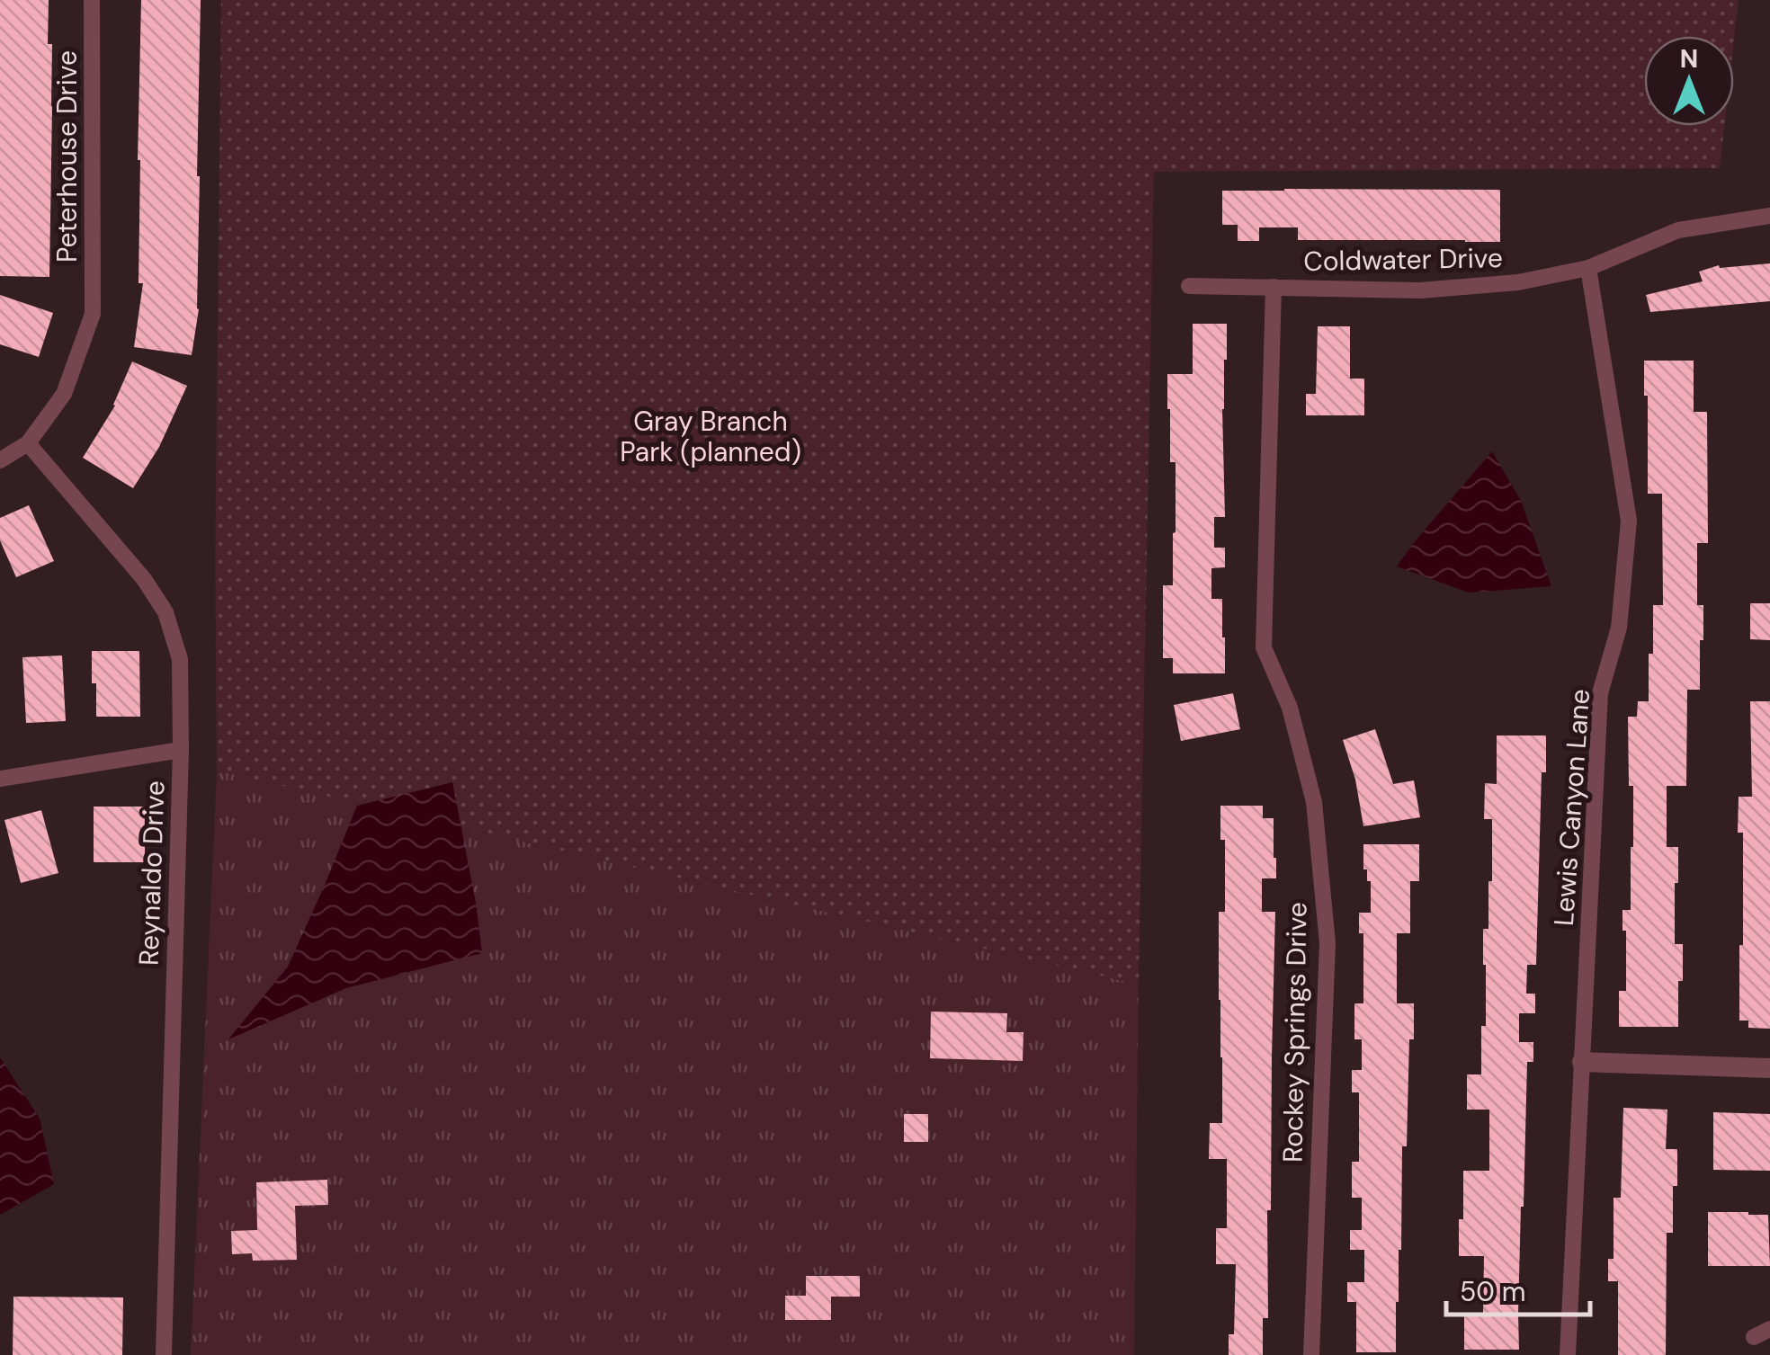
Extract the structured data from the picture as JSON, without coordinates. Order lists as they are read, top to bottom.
{
  "streets": {
    "street": [
      "Peterhouse Drive",
      "Coldwater Drive",
      "Lewis Canyon Lane",
      "Reynaldo Drive",
      "Rockey Springs Drive"
    ]
  },
  "crossings": [
    ["Peterhouse Drive", "Reynaldo Drive"],
    ["Coldwater Drive", "Lewis Canyon Lane"],
    ["Coldwater Drive", "Rockey Springs Drive"]
  ],
  "parks": ["Gray Branch Park (planned)"],
  "scale_bar": "50 m",
  "north": "top"
}
